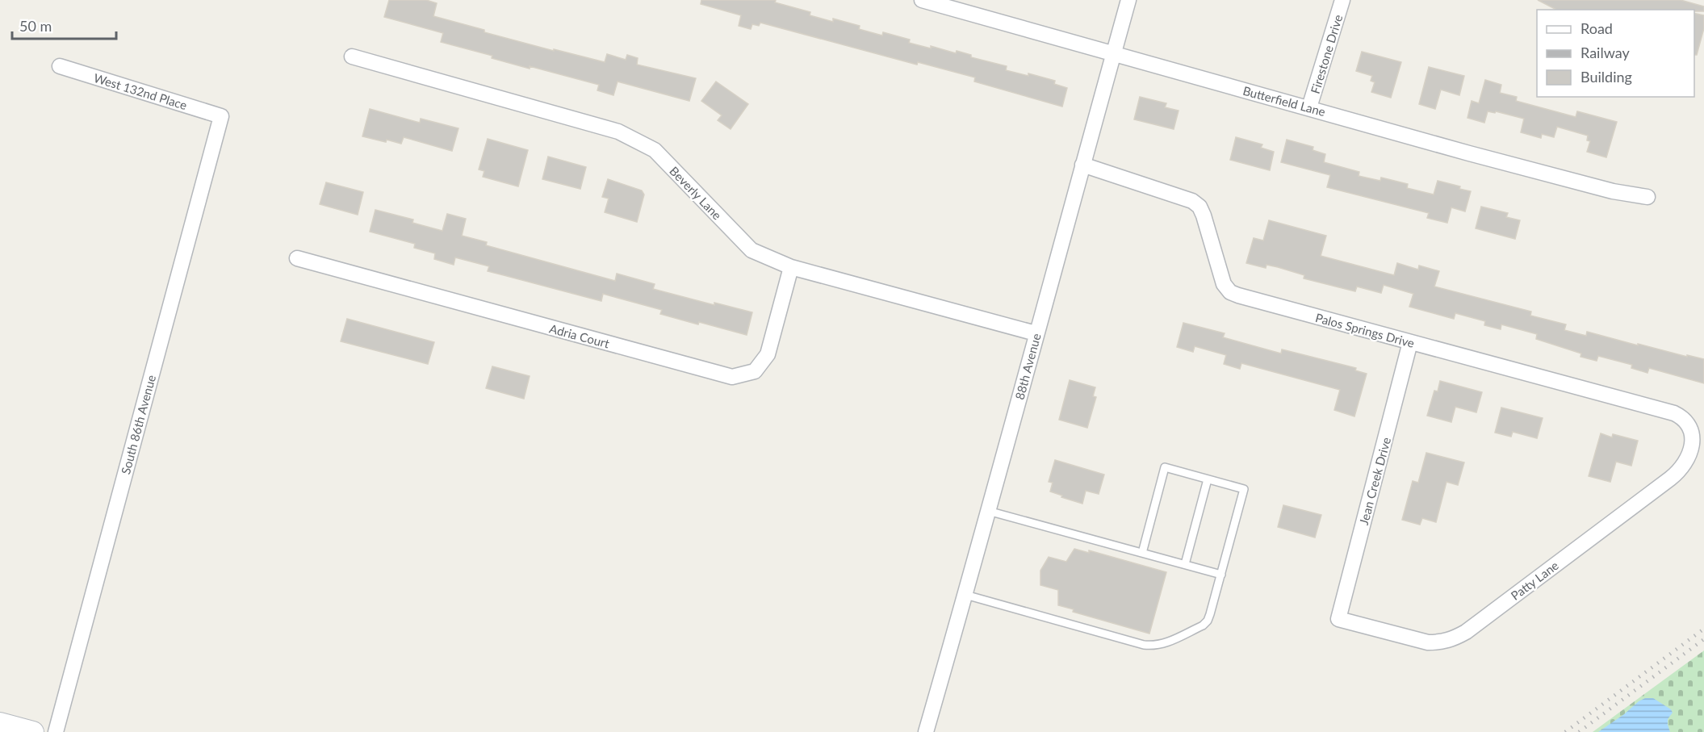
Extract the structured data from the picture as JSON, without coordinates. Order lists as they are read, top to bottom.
{
  "streets": {
    "street": [
      "Firestone Drive",
      "West 132nd Place",
      "Butterfield Lane",
      "Beverly Lane",
      "Palos Springs Drive",
      "Adria Court",
      "88th Avenue",
      "South 86th Avenue",
      "Jean Creek Drive",
      "Patty Lane"
    ]
  },
  "crossings": [
    ["Firestone Drive", "Butterfield Lane"],
    ["West 132nd Place", "South 86th Avenue"],
    ["Butterfield Lane", "88th Avenue"],
    ["Beverly Lane", "Adria Court"],
    ["Beverly Lane", "88th Avenue"],
    ["Palos Springs Drive", "88th Avenue"],
    ["Palos Springs Drive", "Jean Creek Drive"],
    ["Palos Springs Drive", "Patty Lane"],
    ["Jean Creek Drive", "Patty Lane"]
  ],
  "legend": ["Road", "Railway", "Building"],
  "scale_bar": "50 m"
}
